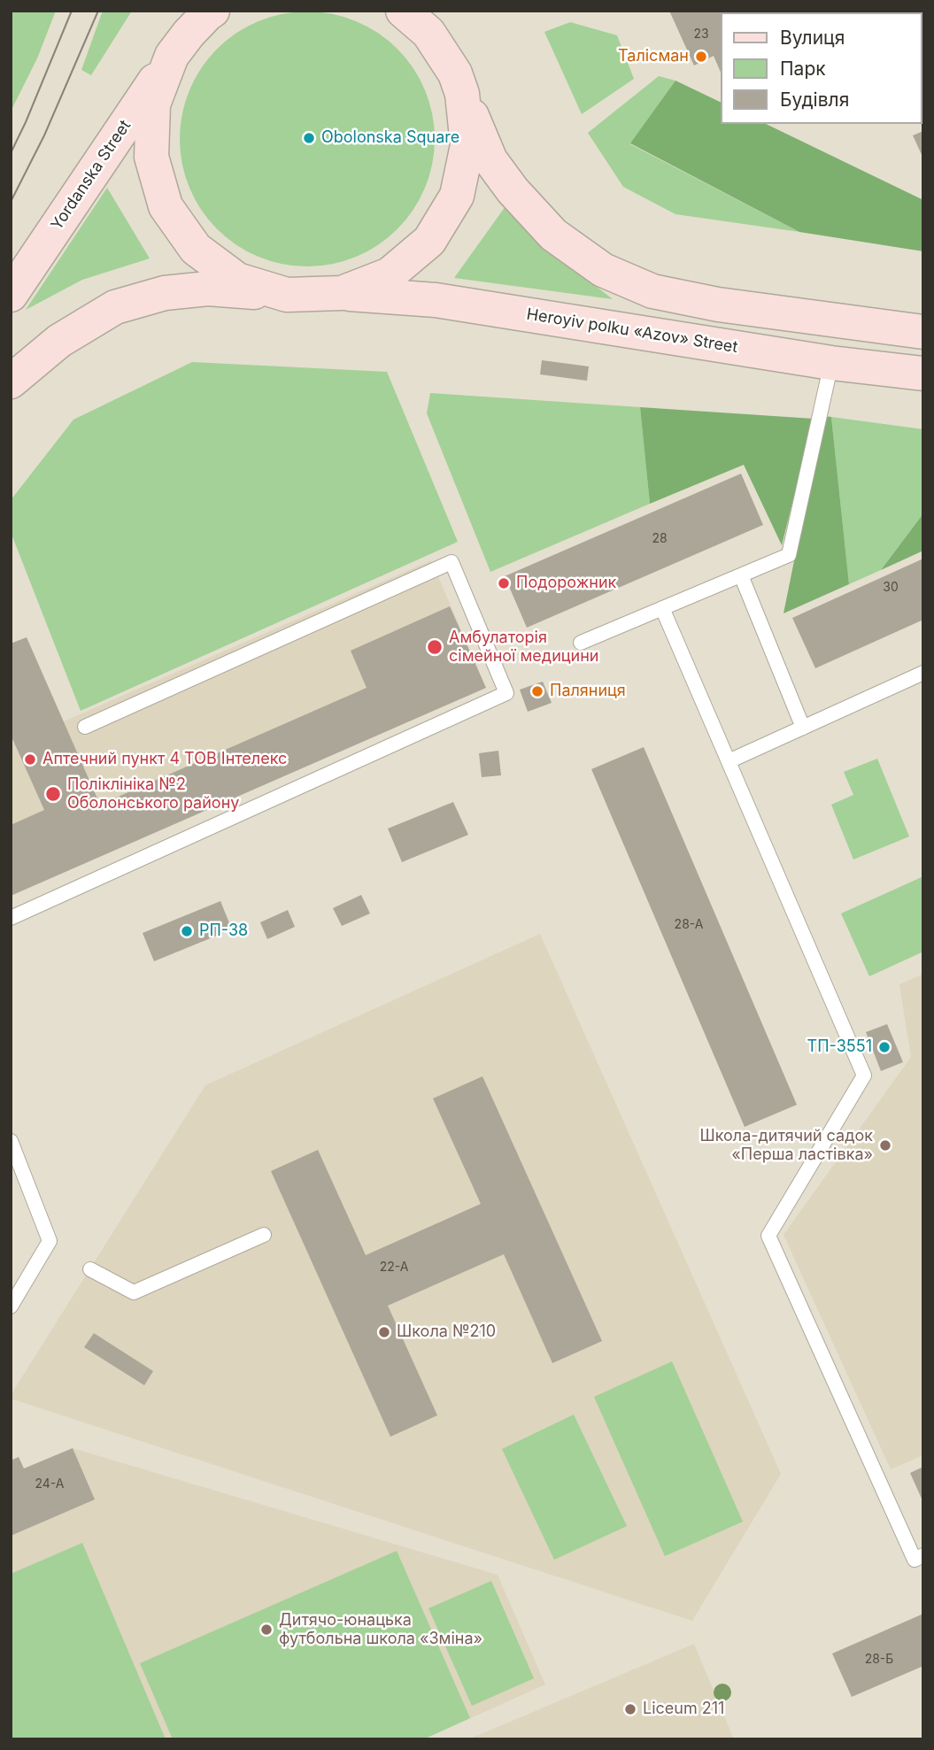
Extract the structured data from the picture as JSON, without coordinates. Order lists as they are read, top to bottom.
{
  "streets": {
    "main road": ["Yordanska Street", "Heroyiv polku «Azov» Street"]
  },
  "places": [
    "Талісман",
    "Obolonska Square",
    "Подорожник",
    "Амбулаторія сімейної медицини",
    "Паляниця",
    "Аптечний пункт 4 ТОВ Інтелекс",
    "Поліклініка №2 Оболонського району",
    "РП-38",
    "ТП-3551",
    "Школа-дитячий садок «Перша ластівка»",
    "Школа №210",
    "Дитячо-юнацька футбольна школа «Зміна»",
    "Liceum 211"
  ],
  "house_numbers": [
    "23",
    "28",
    "30",
    "28-А",
    "22-А",
    "24-А",
    "28-Б"
  ],
  "legend": ["Вулиця", "Парк", "Будівля"]
}
